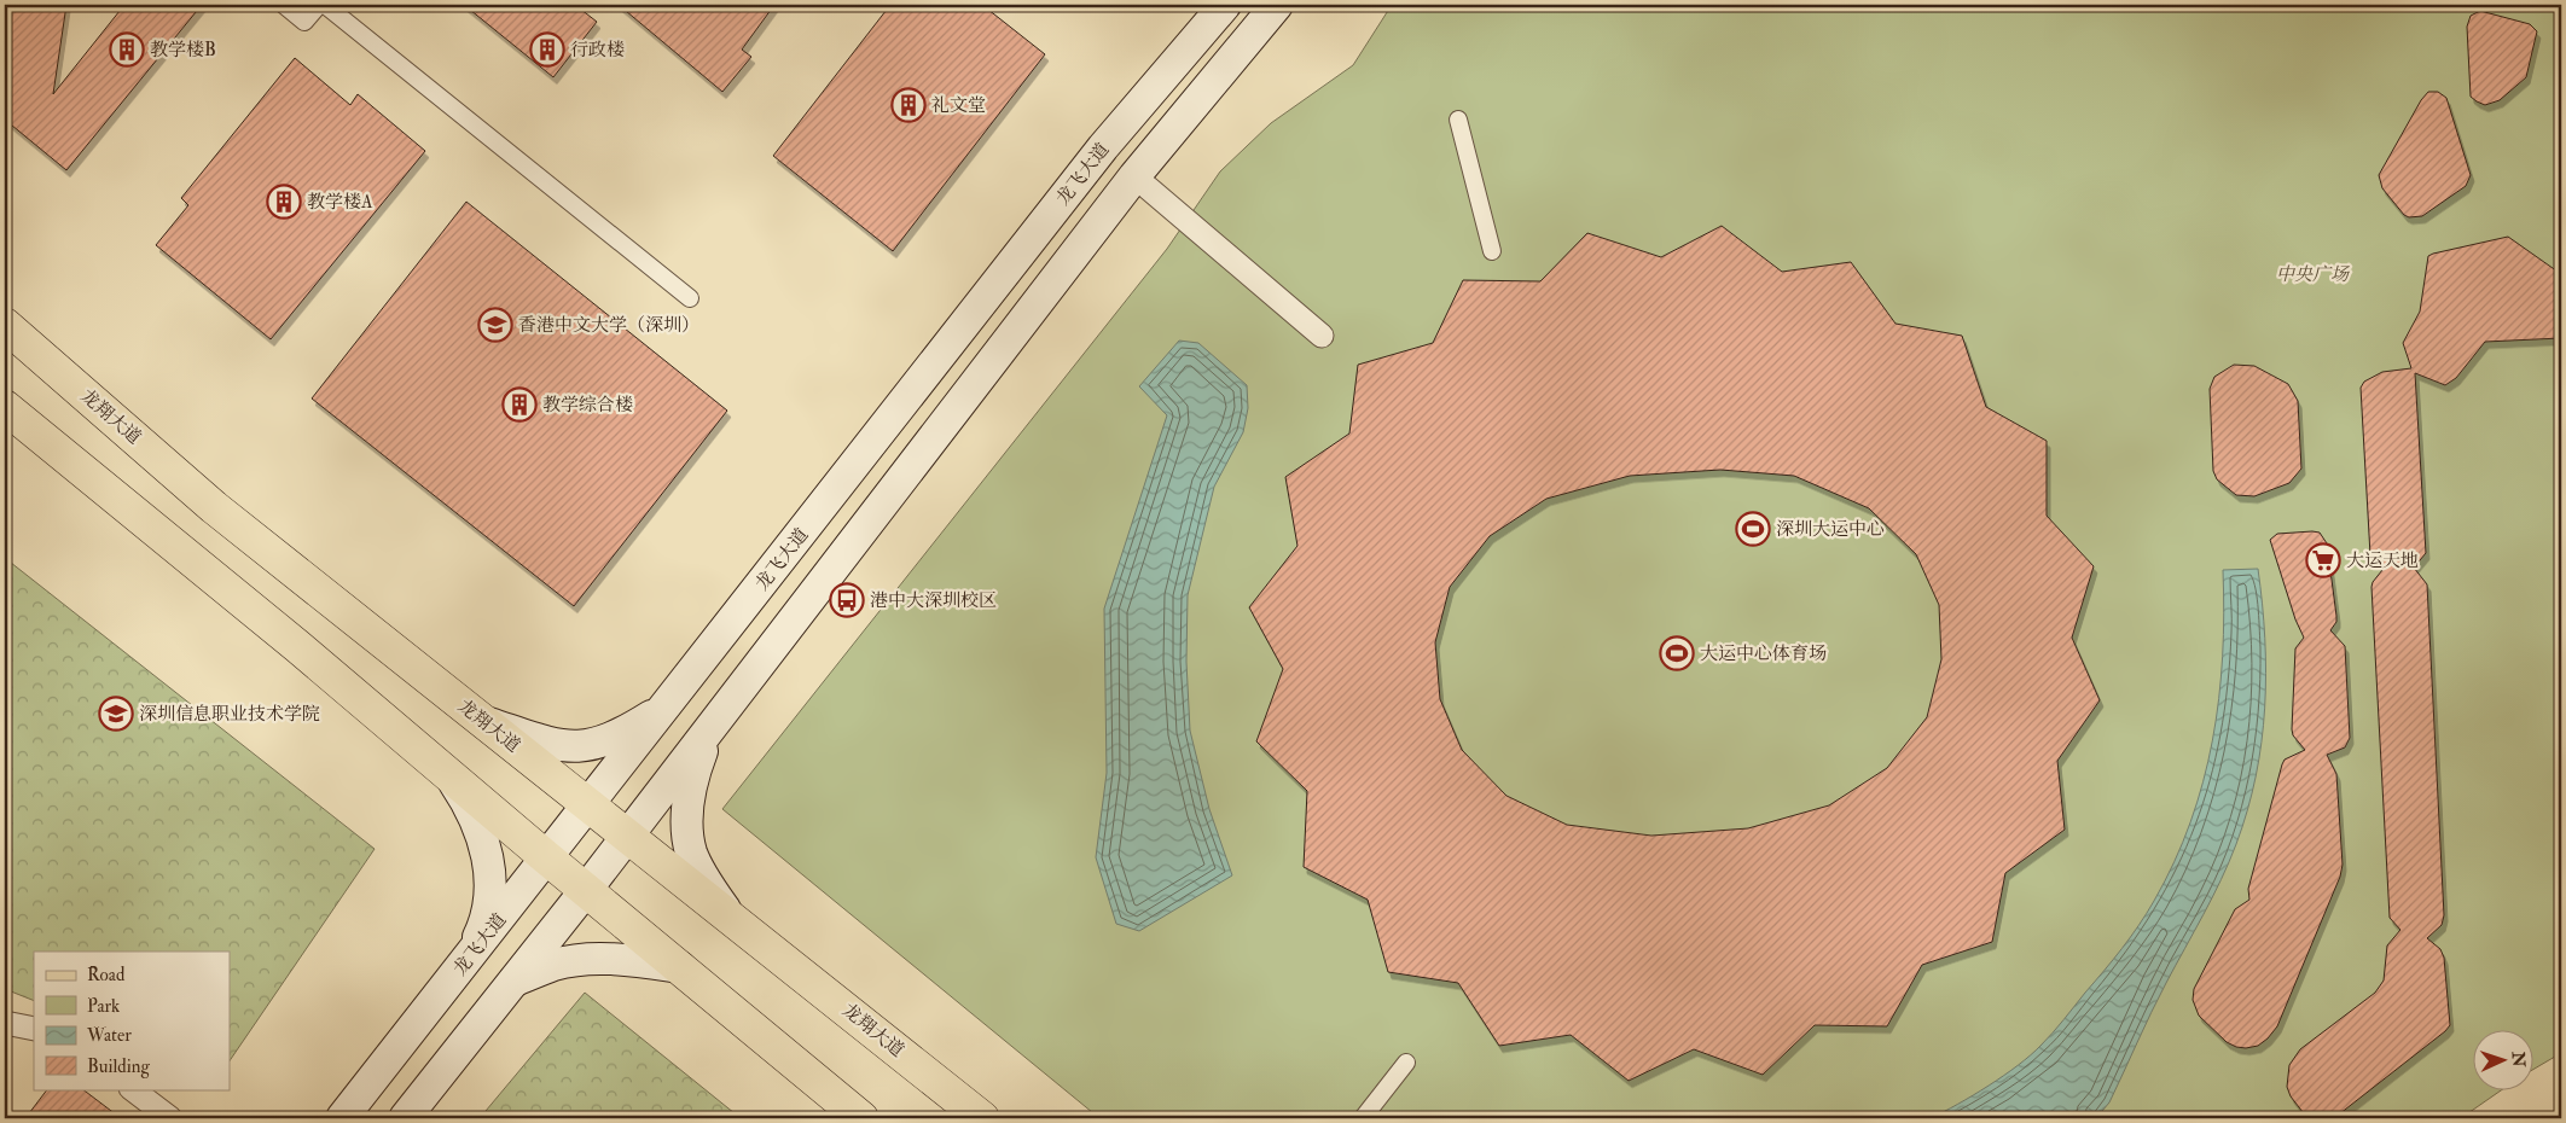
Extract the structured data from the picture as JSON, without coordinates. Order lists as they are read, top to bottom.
{
  "streets": {
    "main road": ["龙飞大道", "龙翔大道"]
  },
  "crossings": [
    ["龙飞大道", "龙翔大道"]
  ],
  "parks": ["中央广场"],
  "places": {
    "building": [
      "教学楼B",
      "行政楼",
      "礼文堂",
      "教学楼A",
      "教学综合楼"
    ],
    "school or university": ["香港中文大学（深圳）", "深圳信息职业技术学院"],
    "sports": ["深圳大运中心", "大运中心体育场"],
    "supermarket": ["大运天地"],
    "bus stop": ["港中大深圳校区"]
  },
  "legend": [
    "Road",
    "Park",
    "Water",
    "Building"
  ],
  "north": "right"
}
